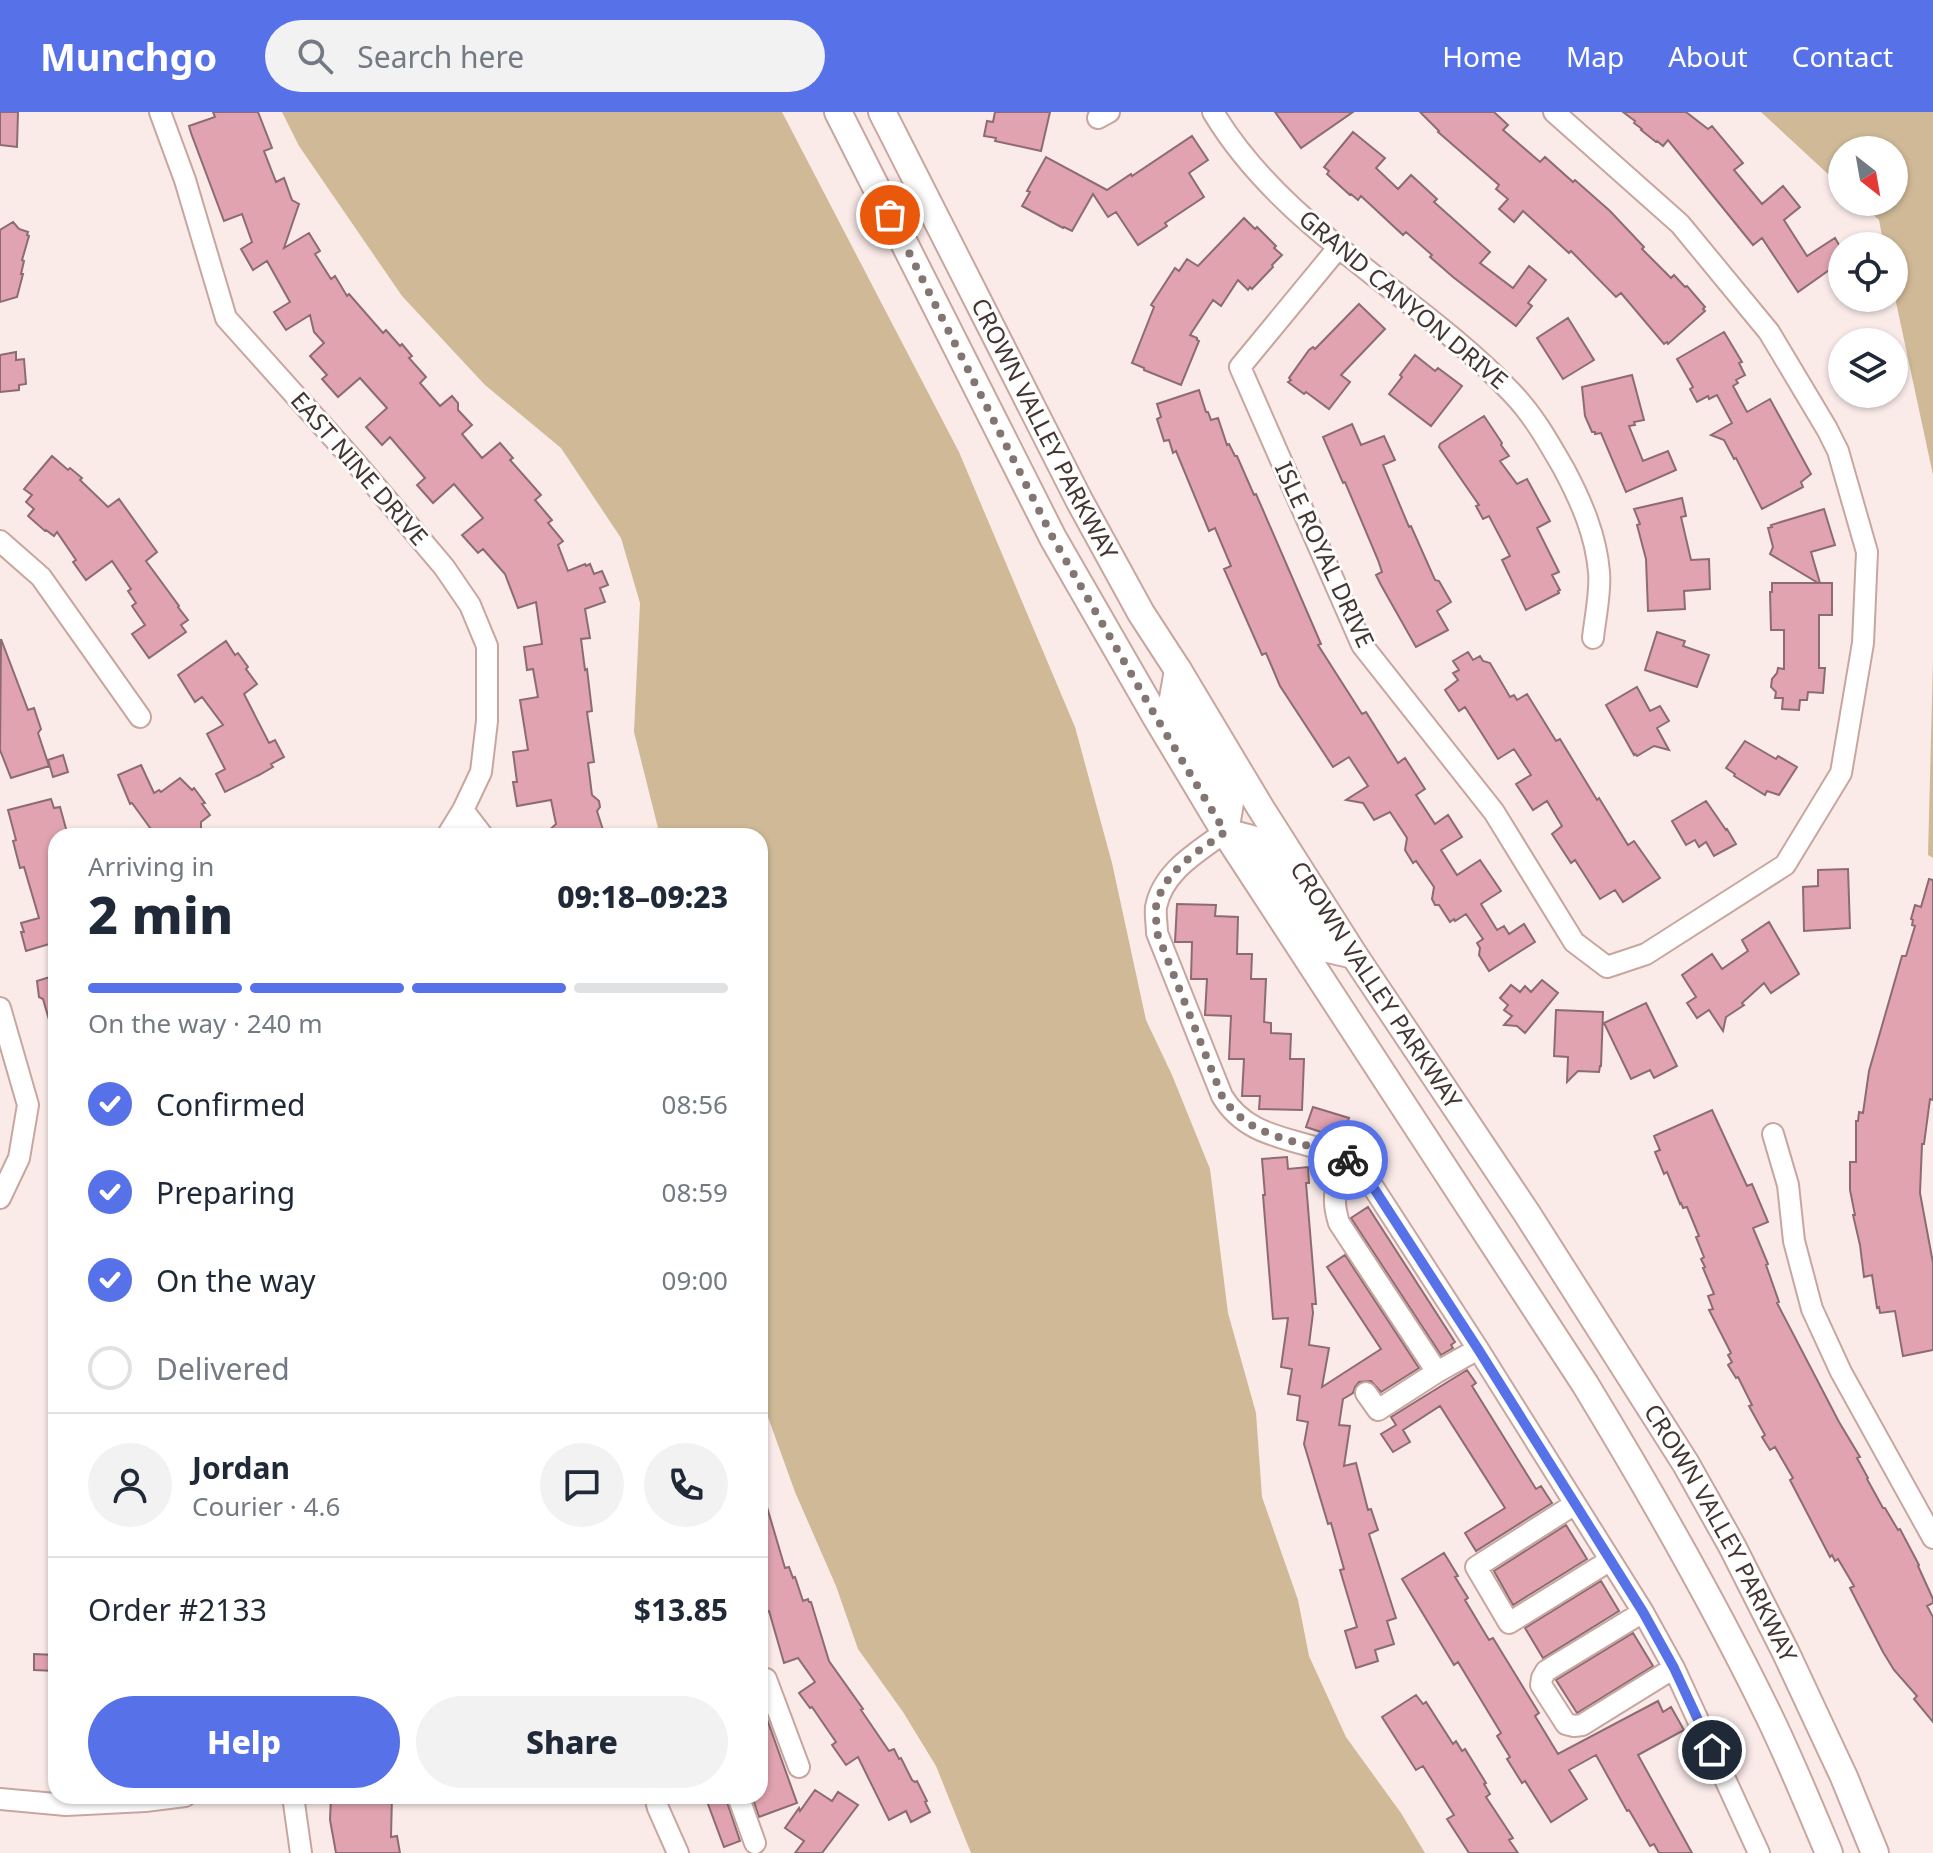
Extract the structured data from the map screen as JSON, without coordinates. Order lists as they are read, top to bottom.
{
  "streets": {
    "main road": ["CROWN VALLEY PARKWAY"],
    "street": ["GRAND CANYON DRIVE", "EAST NINE DRIVE", "ISLE ROYAL DRIVE"]
  },
  "crossings": [
    ["GRAND CANYON DRIVE", "ISLE ROYAL DRIVE"]
  ],
  "north": "bottom right",
  "page": {
    "header": "Munchgo",
    "search": "Search here",
    "nav": [
      "Home",
      "Map",
      "About",
      "Contact"
    ],
    "heading": ["2 min", "Arriving in", "09:18–09:23"],
    "panel": [
      "Jordan",
      "Courier · 4.6",
      "Order #2133",
      "$13.85"
    ],
    "bar": "On the way · 240 m",
    "list": [
      ["Confirmed", "08:56"],
      ["Preparing", "08:59"],
      ["On the way", "09:00"],
      "Delivered"
    ],
    "buttons": ["Help", "Share"]
  }
}
